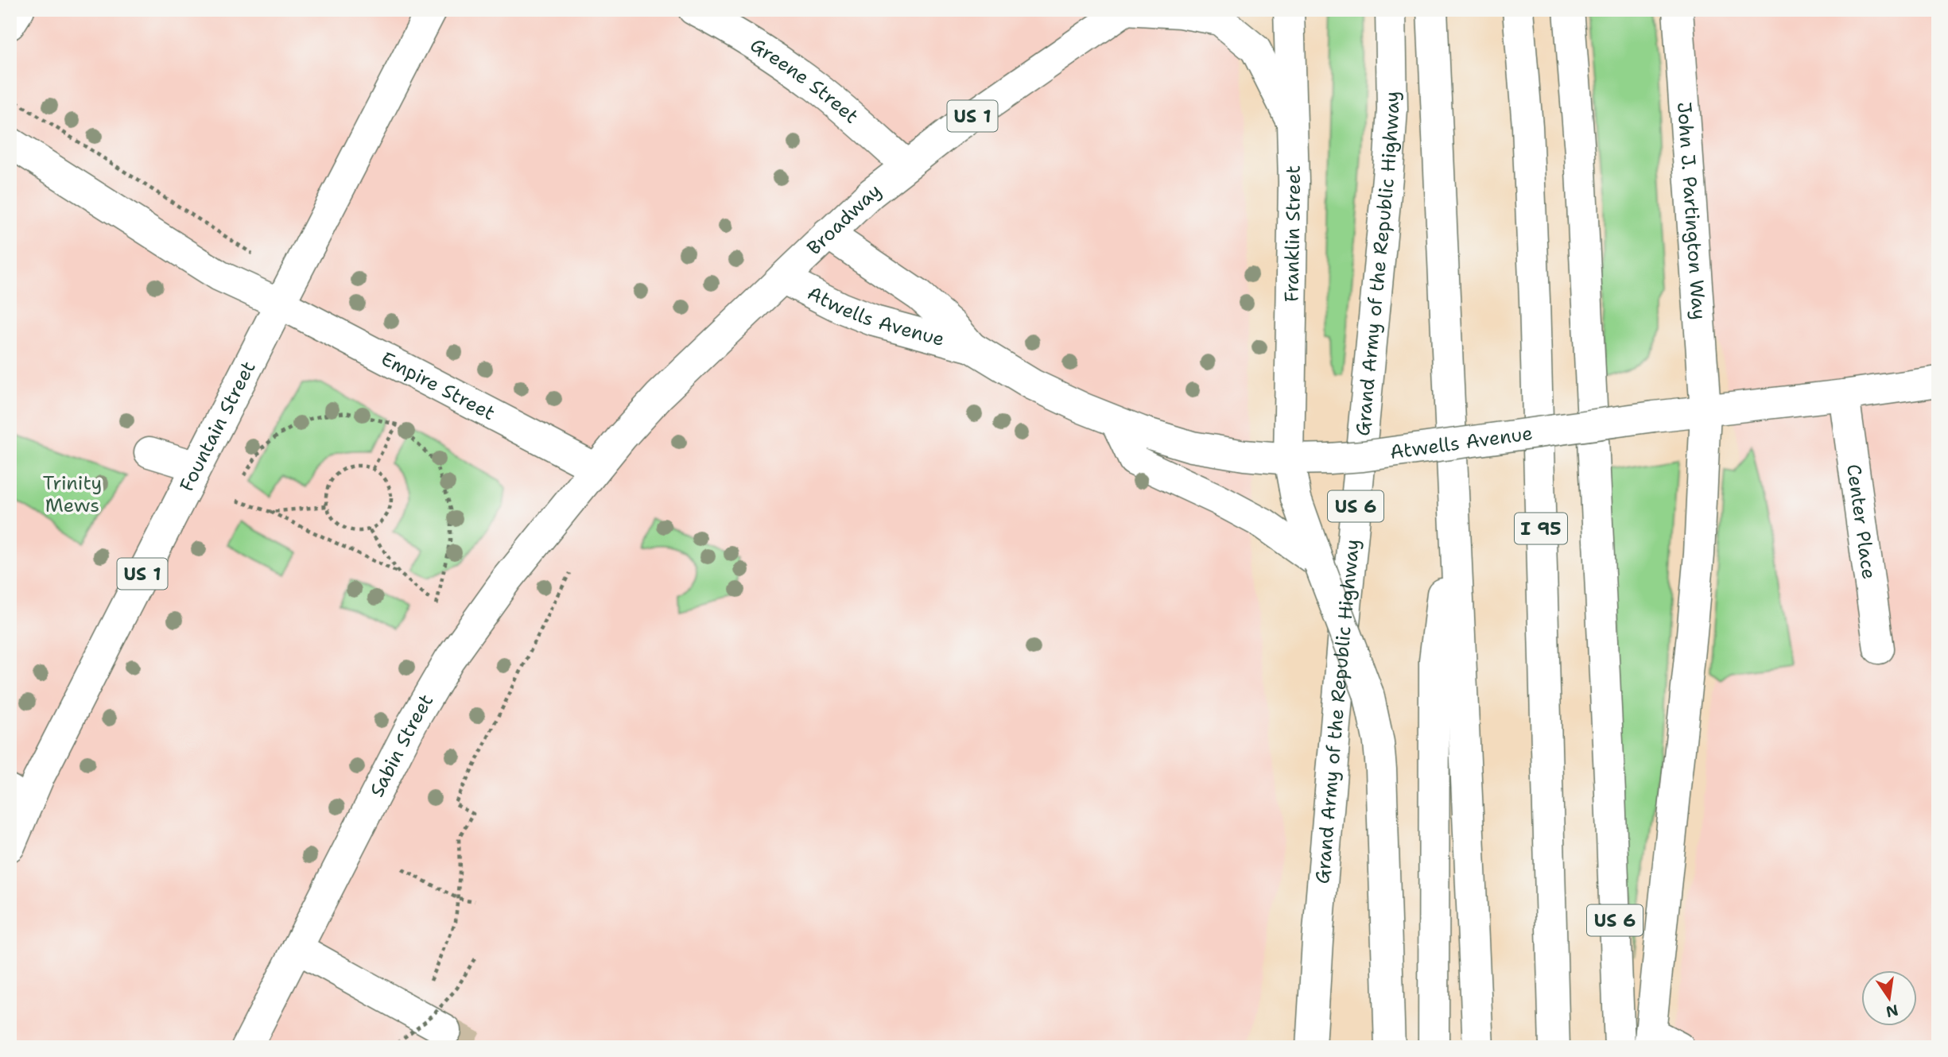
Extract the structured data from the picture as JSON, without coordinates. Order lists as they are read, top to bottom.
{
  "streets": {
    "main road": [
      "Greene Street",
      "US 1",
      "John J. Partington Way",
      "Broadway",
      "Franklin Street",
      "Grand Army of the Republic Highway",
      "Atwells Avenue",
      "Empire Street",
      "Fountain Street",
      "US 6",
      "Center Place",
      "I 95",
      "Sabin Street"
    ]
  },
  "crossings": [
    ["Greene Street", "Broadway"],
    ["John J. Partington Way", "Atwells Avenue"],
    ["Broadway", "Atwells Avenue"],
    ["Broadway", "Empire Street"],
    ["Broadway", "Sabin Street"],
    ["Franklin Street", "Atwells Avenue"],
    ["Atwells Avenue", "Center Place"],
    ["Empire Street", "Fountain Street"],
    ["Empire Street", "Sabin Street"]
  ],
  "parks": ["Trinity Mews"],
  "north": "bottom"
}
